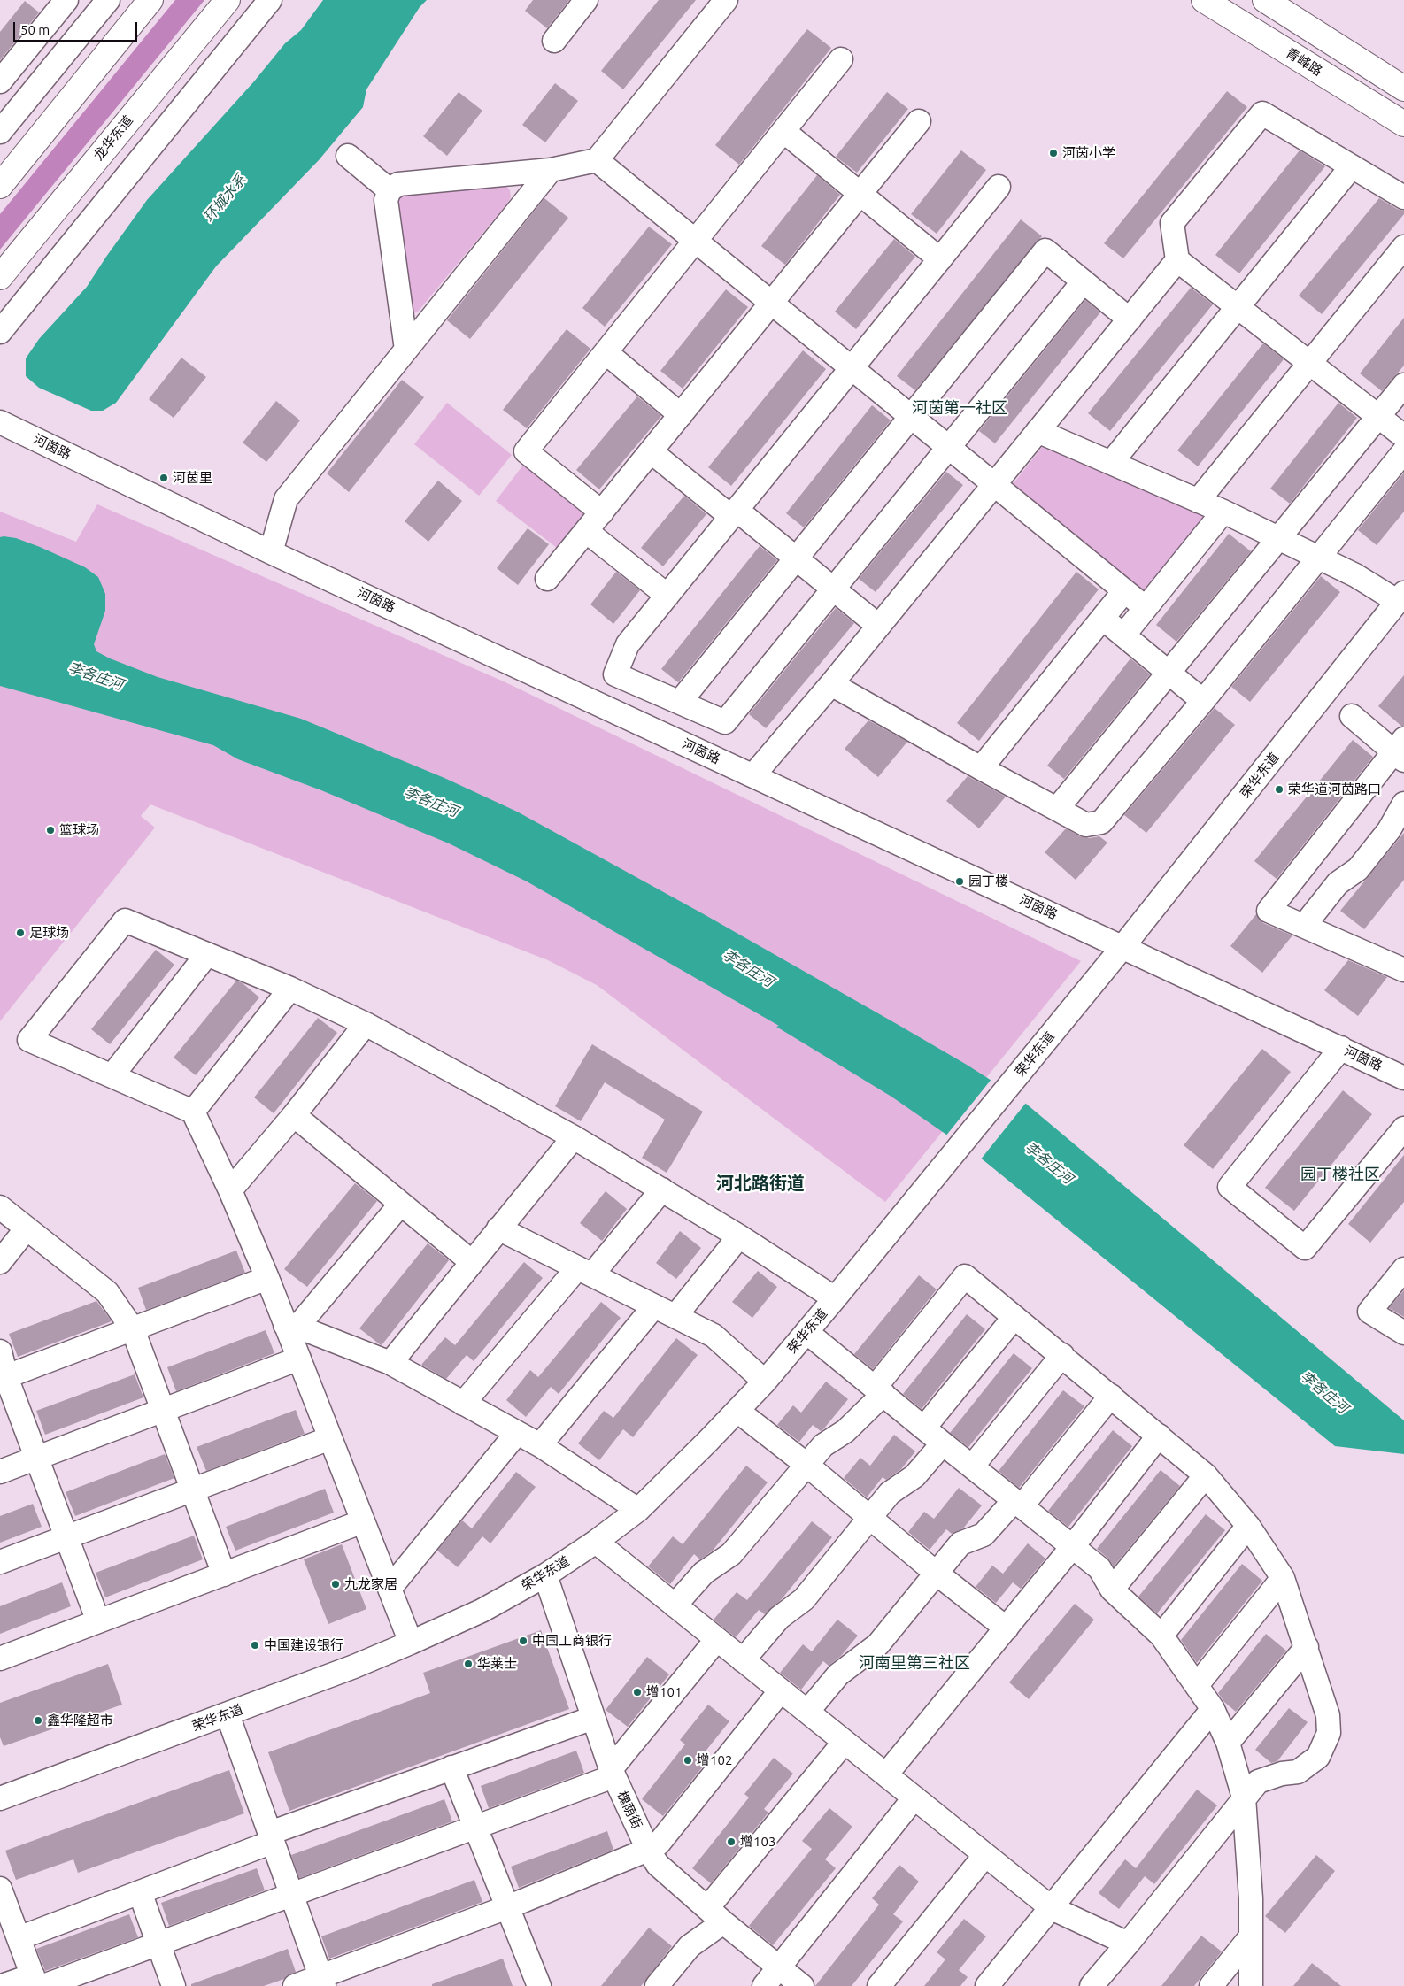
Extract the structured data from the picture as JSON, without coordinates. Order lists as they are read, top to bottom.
{
  "streets": {
    "main road": ["青峰路", "龙华东道"],
    "street": ["河茵路", "荣华东道", "槐荫街"]
  },
  "crossings": [
    ["河茵路", "荣华东道"],
    ["荣华东道", "槐荫街"]
  ],
  "districts": [
    "河茵第一社区",
    "园丁楼社区",
    "河北路街道",
    "河南里第三社区"
  ],
  "water": ["环城水系", "李各庄河"],
  "places": [
    "河茵小学",
    "河茵里",
    "荣华道河茵路口",
    "篮球场",
    "园丁楼",
    "足球场",
    "九龙家居",
    "中国工商银行",
    "中国建设银行",
    "华莱士",
    "增101",
    "鑫华隆超市",
    "增102",
    "增103"
  ],
  "scale_bar": "50 m"
}
